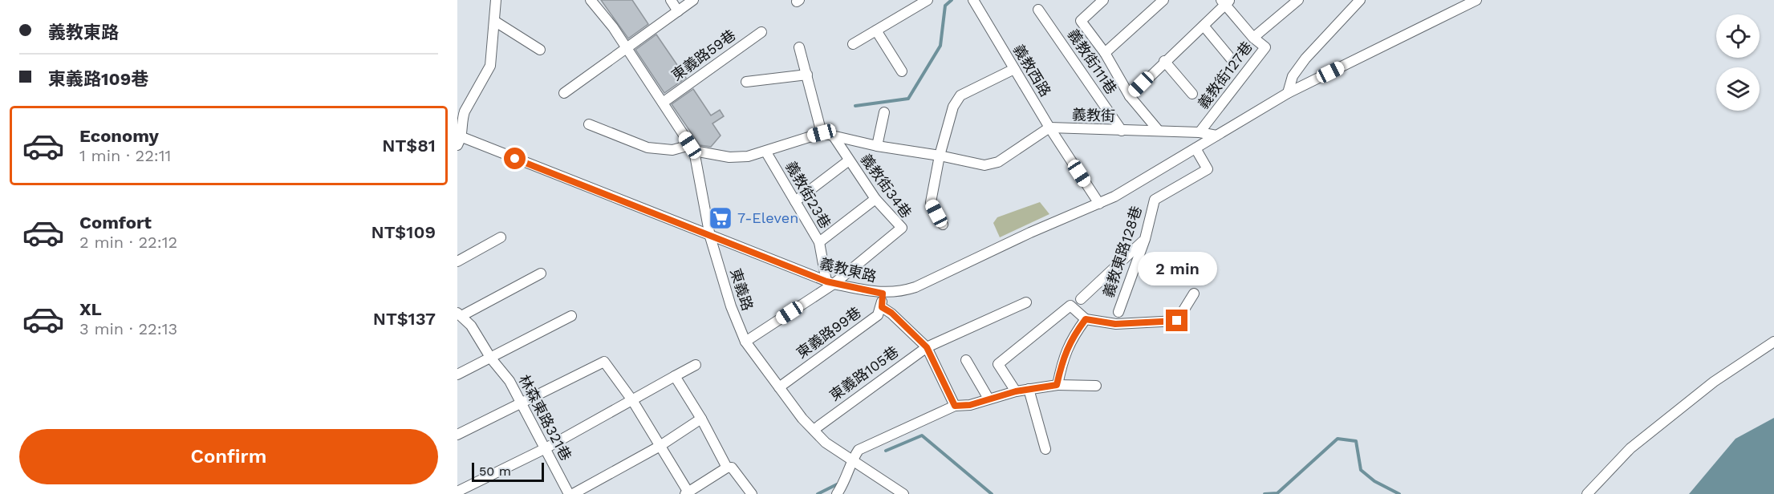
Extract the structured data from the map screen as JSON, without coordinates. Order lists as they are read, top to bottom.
{
  "streets": {
    "street": [
      "東義路59巷",
      "義教街111巷",
      "義教西路",
      "義教街127巷",
      "義教街",
      "義教街34巷",
      "義教街23巷",
      "義教東路128巷",
      "義教東路",
      "東義路",
      "東義路99巷",
      "東義路105巷",
      "林森東路321巷"
    ]
  },
  "crossings": [
    ["東義路59巷", "東義路"],
    ["義教街111巷", "義教街"],
    ["義教西路", "義教街"],
    ["義教西路", "義教東路"],
    ["義教街127巷", "義教街"],
    ["義教街", "義教東路"],
    ["義教街34巷", "義教街23巷"],
    ["義教街34巷", "義教東路"],
    ["義教街23巷", "義教東路"],
    ["義教東路128巷", "義教東路"],
    ["義教東路", "東義路"],
    ["義教東路", "東義路99巷"],
    ["東義路", "東義路99巷"],
    ["東義路", "東義路105巷"]
  ],
  "places": {
    "supermarket": ["7-Eleven"]
  },
  "scale_bar": "50 m",
  "page": {
    "banner": ["義教東路", "東義路109巷"],
    "list": [
      {
        "name": "Economy",
        "note": "1 min · 22:11",
        "value": "NT$81"
      },
      {
        "name": "Comfort",
        "note": "2 min · 22:12",
        "value": "NT$109"
      },
      {
        "name": "XL",
        "note": "3 min · 22:13",
        "value": "NT$137"
      }
    ],
    "bubble": "2 min",
    "buttons": "Confirm",
    "scale": "50 m"
  }
}
